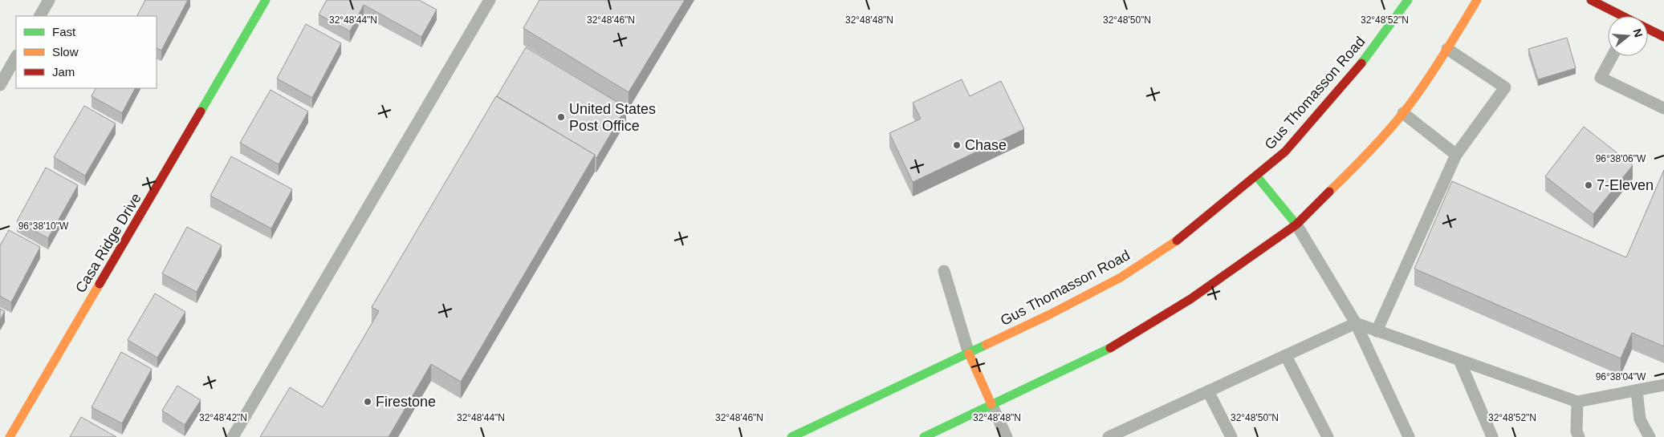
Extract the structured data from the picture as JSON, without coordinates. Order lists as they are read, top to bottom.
{
  "streets": {
    "main road": ["Gus Thomasson Road", "Casa Ridge Drive"]
  },
  "places": [
    "United States Post Office",
    "Chase",
    "7-Eleven",
    "Firestone"
  ],
  "legend": ["Fast", "Slow", "Jam"],
  "north": "right",
  "coordinates": [
    "32°48'44\"N",
    "32°48'46\"N",
    "32°48'48\"N",
    "32°48'50\"N",
    "32°48'52\"N",
    "96°38'06\"W",
    "96°38'10\"W",
    "96°38'04\"W",
    "32°48'42\"N"
  ]
}
